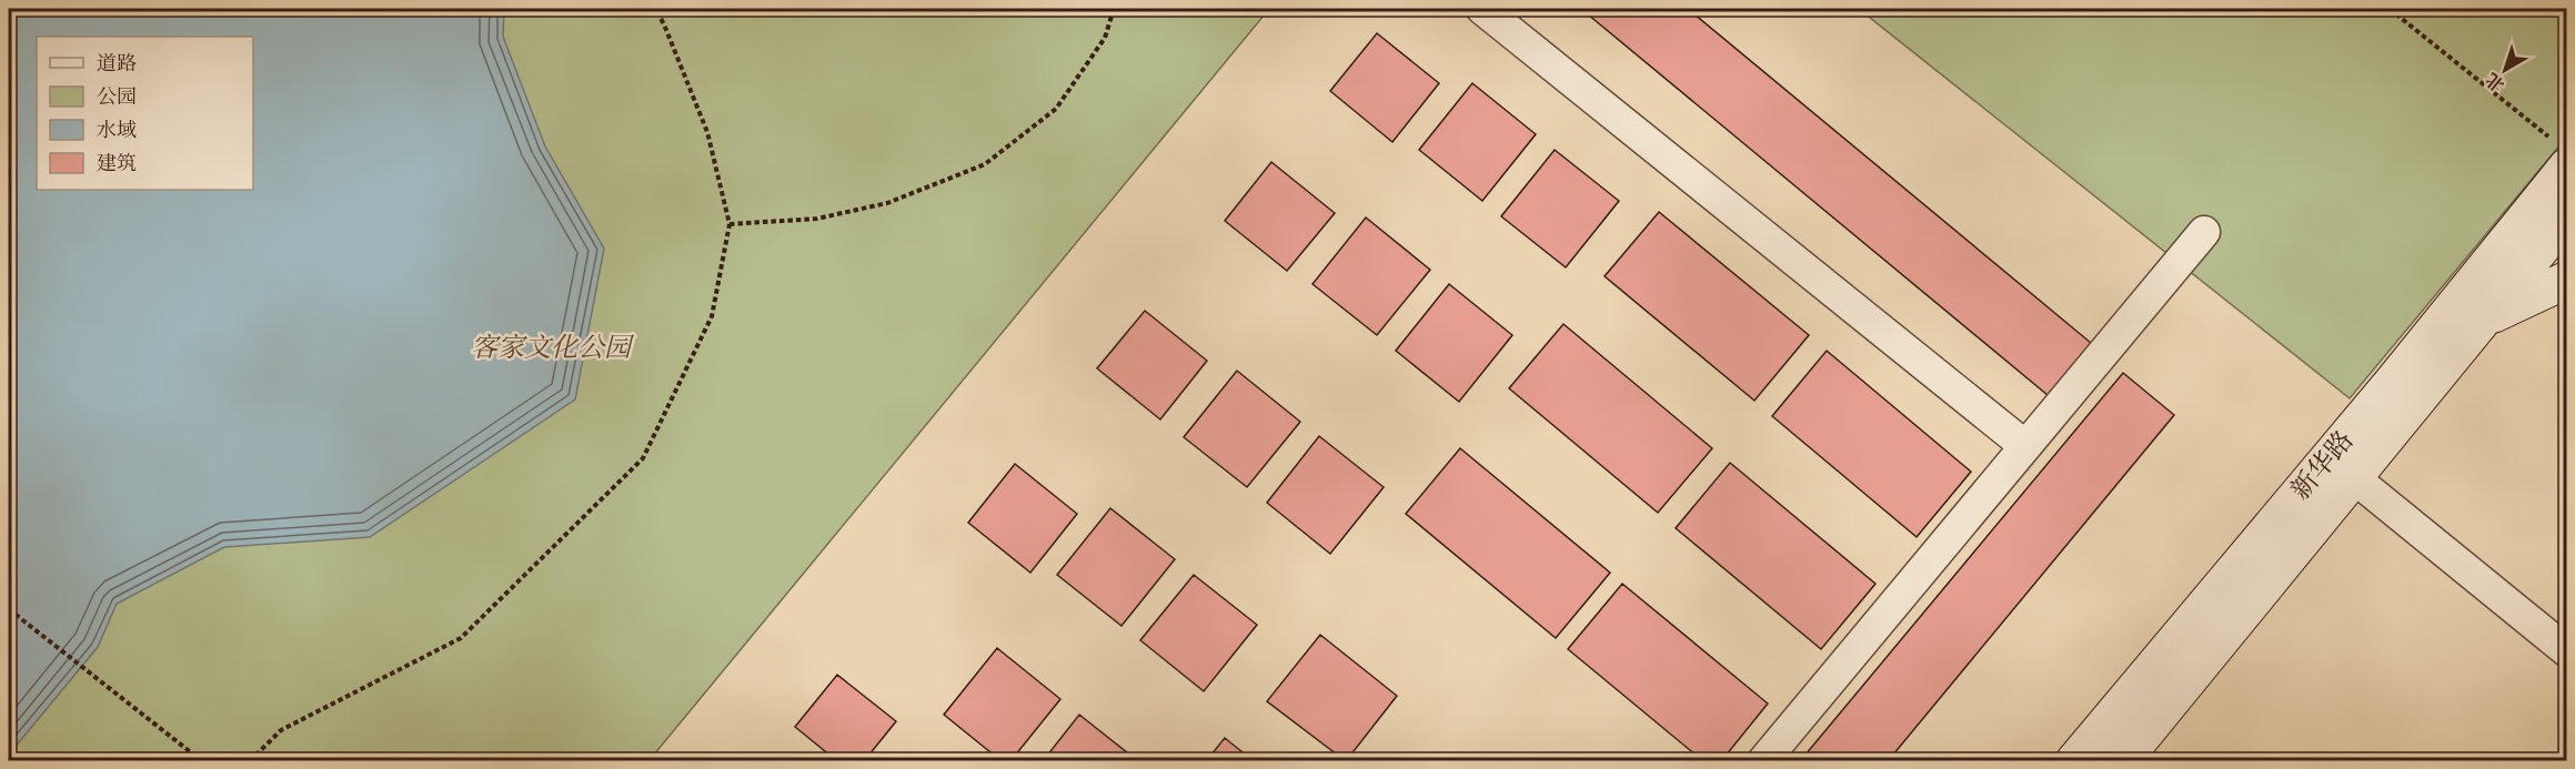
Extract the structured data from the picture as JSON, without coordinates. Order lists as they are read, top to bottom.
{
  "streets": {
    "street": ["新华路"]
  },
  "parks": ["客家文化公园"],
  "legend": [
    "道路",
    "公园",
    "水域",
    "建筑"
  ],
  "north": "bottom left"
}
